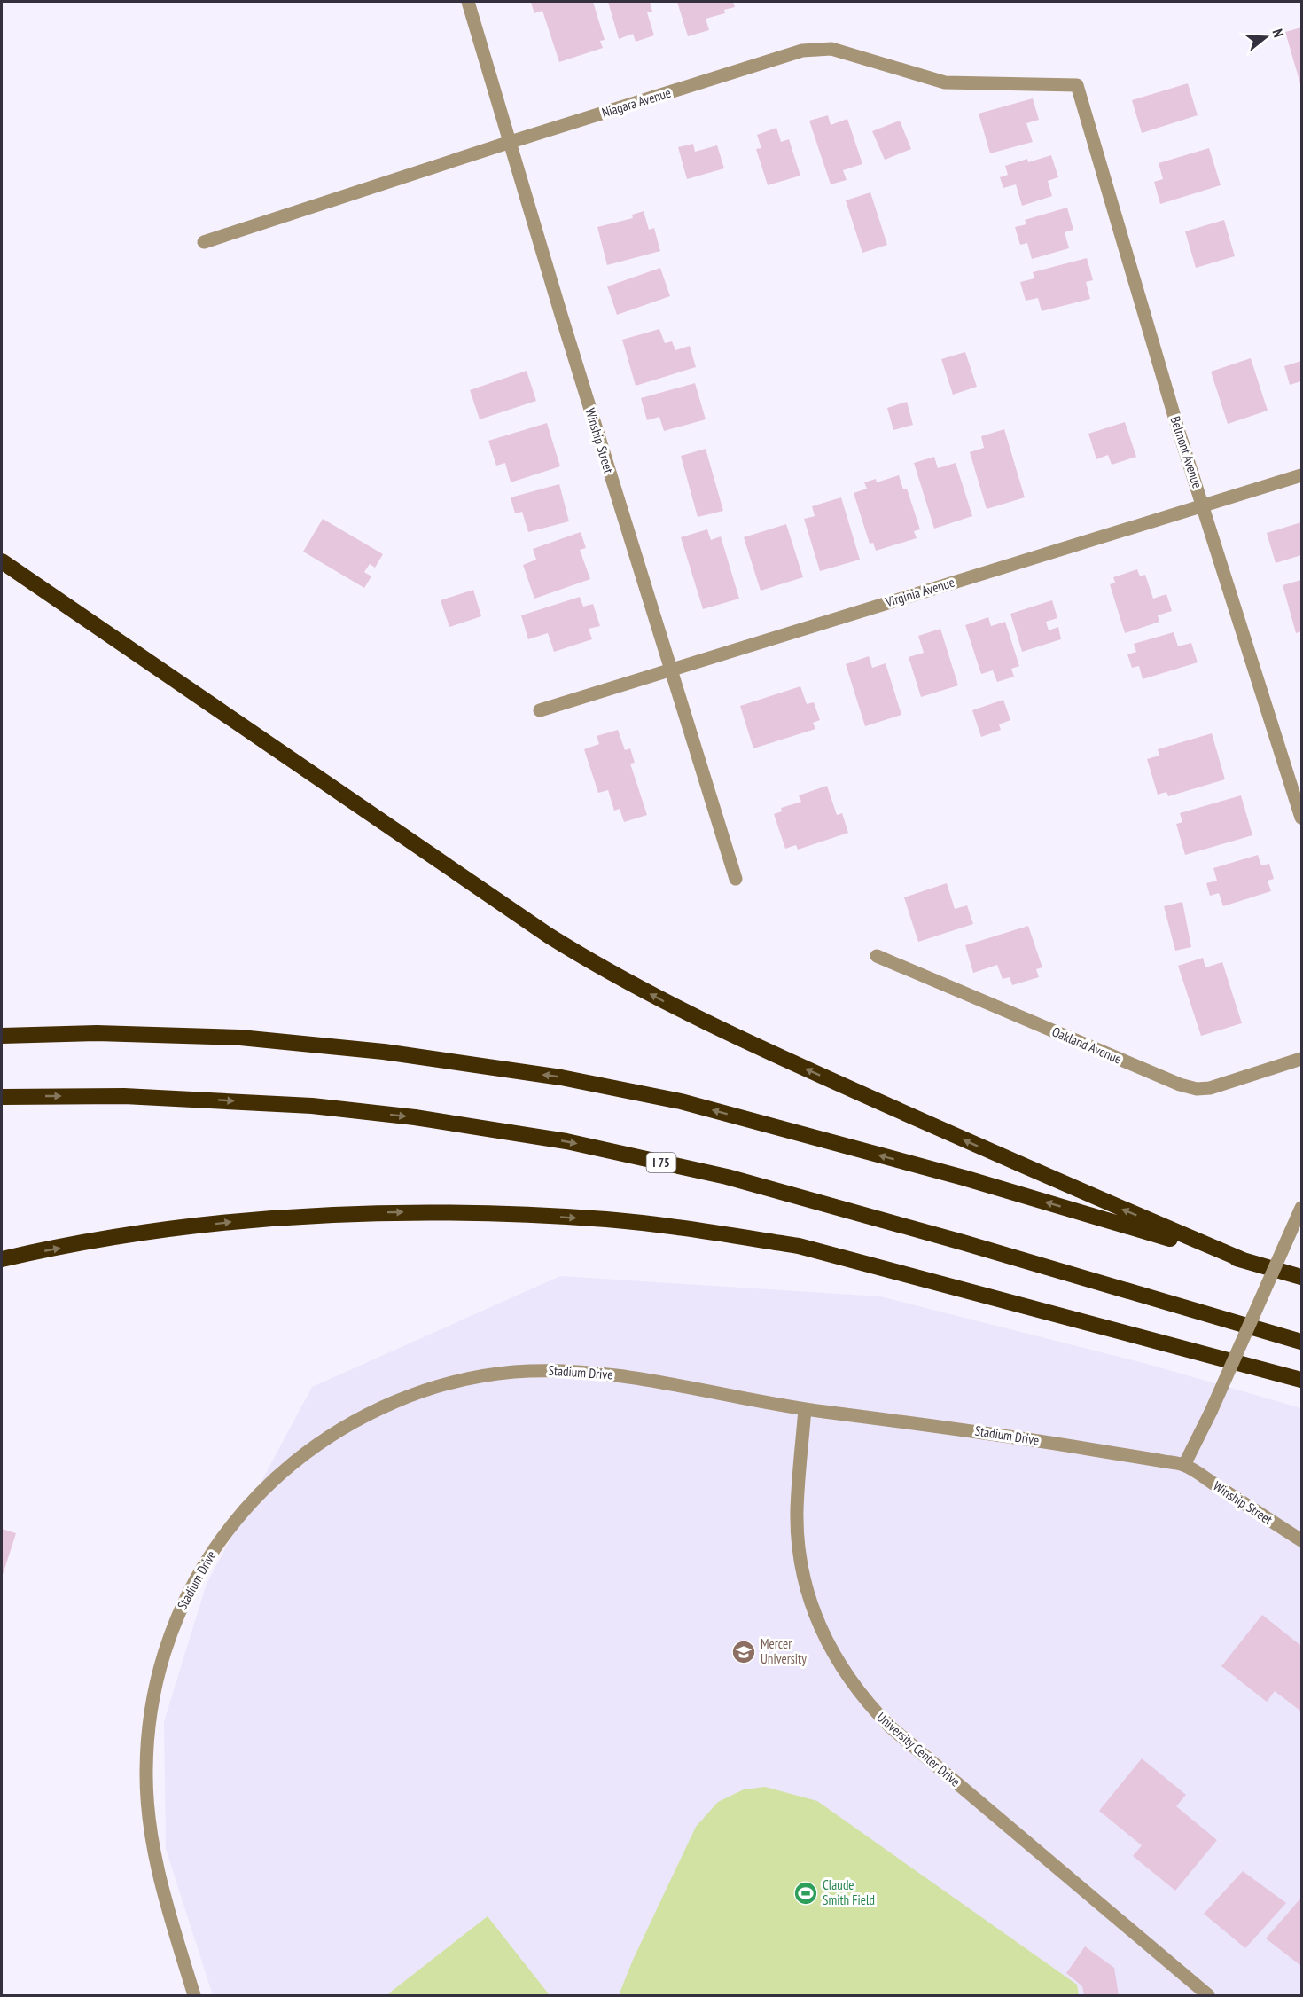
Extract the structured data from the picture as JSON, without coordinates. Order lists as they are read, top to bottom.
{
  "streets": {
    "highway": ["I 75"],
    "street": [
      "Niagara Avenue",
      "Winship Street",
      "Belmont Avenue",
      "Virginia Avenue",
      "Oakland Avenue",
      "Stadium Drive",
      "University Center Drive"
    ]
  },
  "crossings": [
    ["Niagara Avenue", "Winship Street"],
    ["Niagara Avenue", "Belmont Avenue"],
    ["Winship Street", "Virginia Avenue"],
    ["Winship Street", "Stadium Drive"],
    ["Belmont Avenue", "Virginia Avenue"],
    ["Stadium Drive", "University Center Drive"]
  ],
  "places": {
    "school or university": ["Mercer University"],
    "sports": ["Claude Smith Field"]
  },
  "north": "right"
}
